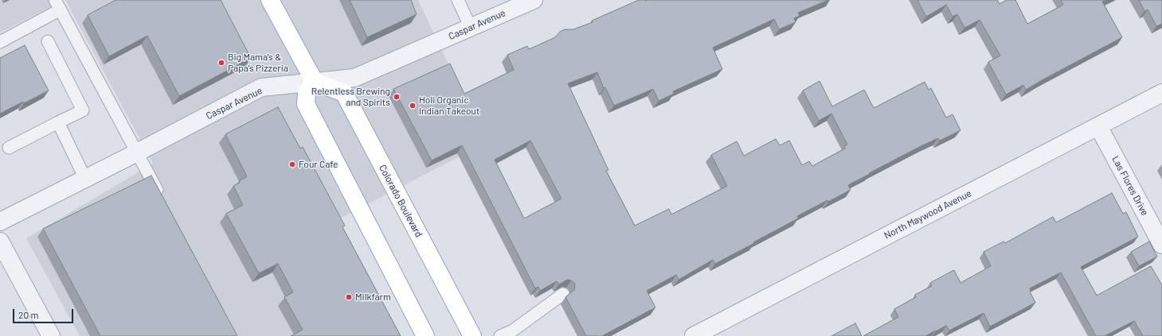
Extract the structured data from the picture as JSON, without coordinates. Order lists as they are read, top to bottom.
{
  "streets": {
    "main road": ["Colorado Boulevard"],
    "street": ["Caspar Avenue", "Las Flores Drive", "North Maywood Avenue"]
  },
  "crossings": [
    ["Caspar Avenue", "Colorado Boulevard"],
    ["Las Flores Drive", "North Maywood Avenue"]
  ],
  "places": [
    "Big Mama's & Papa's Pizzeria",
    "Relentless Brewing and Spirits",
    "Holi Organic Indian Takeout",
    "Four Cafe",
    "Milkfarm"
  ],
  "scale_bar": "20 m"
}
